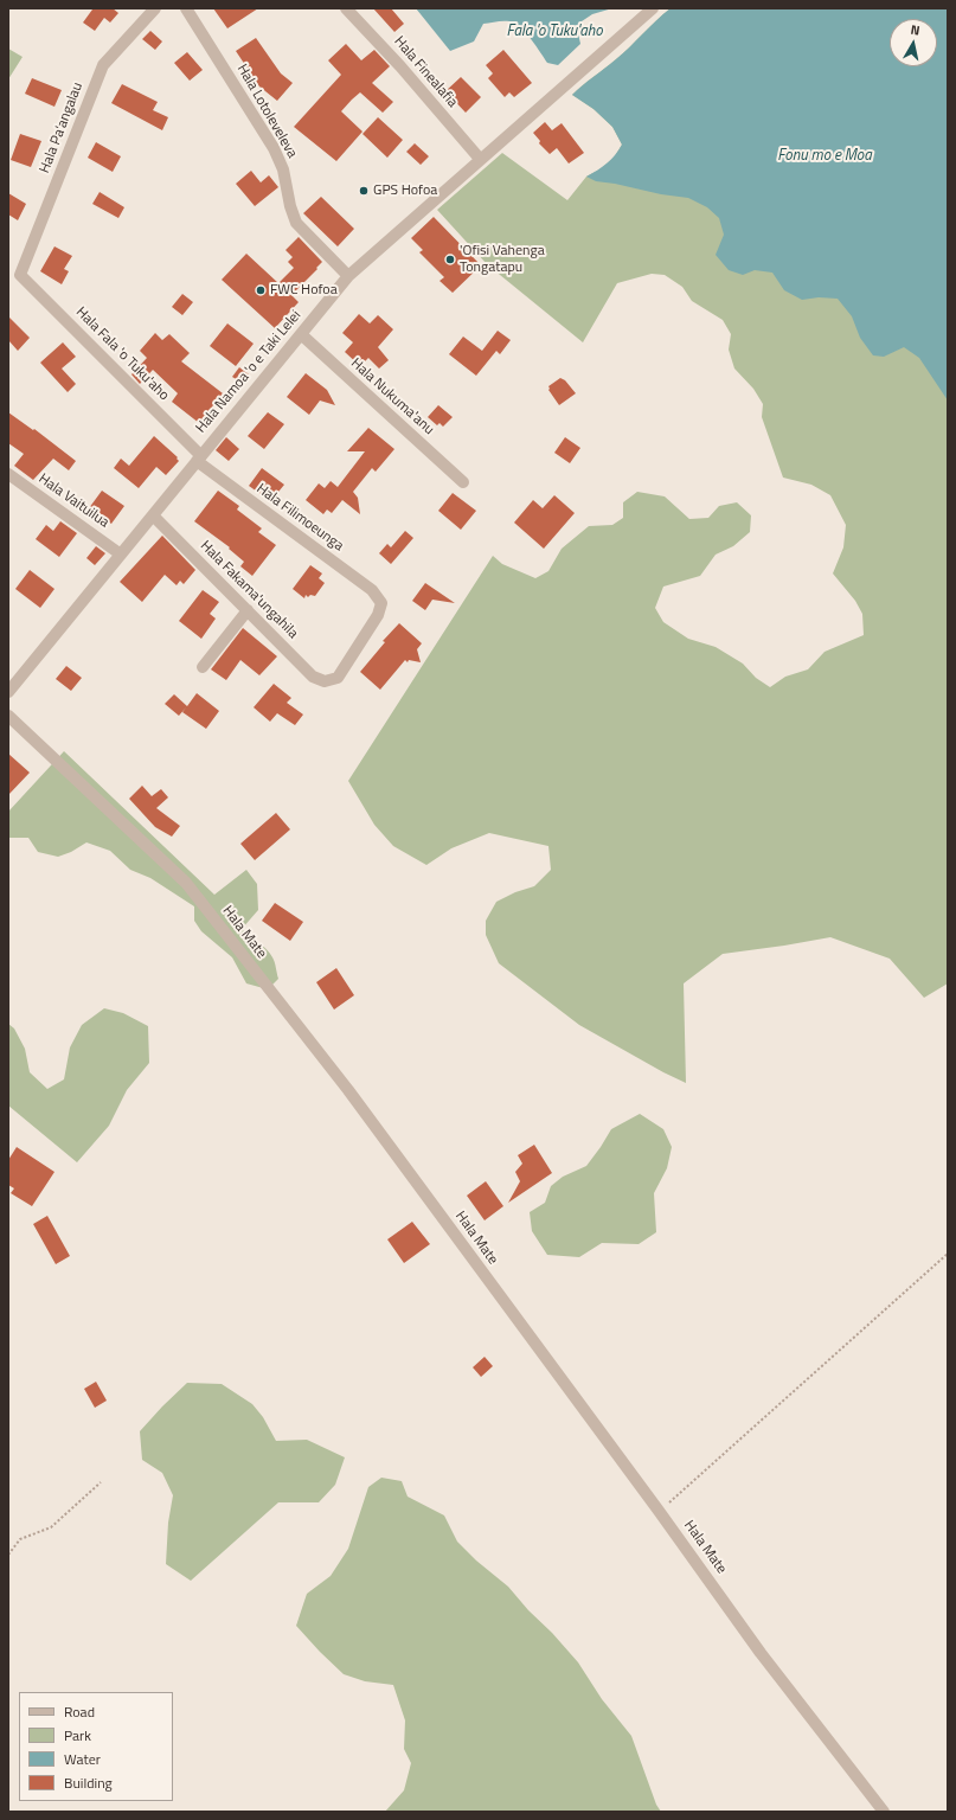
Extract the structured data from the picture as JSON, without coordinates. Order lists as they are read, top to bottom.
{
  "streets": {
    "street": [
      "Hala Finealafia",
      "Hala Lotoleveleva",
      "Hala Pa'angalau",
      "Hala Fala 'o Tuku'aho",
      "Hala Namoa 'o e Taki Lelei",
      "Hala Nukuma'anu",
      "Hala Vaituilua",
      "Hala Filimoeunga",
      "Hala Fakama'ungahila",
      "Hala Mate"
    ]
  },
  "crossings": [
    ["Hala Finealafia", "Hala Namoa 'o e Taki Lelei"],
    ["Hala Lotoleveleva", "Hala Namoa 'o e Taki Lelei"],
    ["Hala Pa'angalau", "Hala Fala 'o Tuku'aho"],
    ["Hala Fala 'o Tuku'aho", "Hala Namoa 'o e Taki Lelei"],
    ["Hala Fala 'o Tuku'aho", "Hala Filimoeunga"],
    ["Hala Namoa 'o e Taki Lelei", "Hala Nukuma'anu"],
    ["Hala Namoa 'o e Taki Lelei", "Hala Vaituilua"],
    ["Hala Namoa 'o e Taki Lelei", "Hala Filimoeunga"],
    ["Hala Namoa 'o e Taki Lelei", "Hala Fakama'ungahila"],
    ["Hala Filimoeunga", "Hala Fakama'ungahila"]
  ],
  "water": ["Fala 'o Tuku'aho", "Fonu mo e Moa"],
  "places": ["GPS Hofoa", "'Ofisi Vahenga Tongatapu", "FWC Hofoa"],
  "legend": [
    "Road",
    "Park",
    "Water",
    "Building"
  ],
  "north": "top"
}
